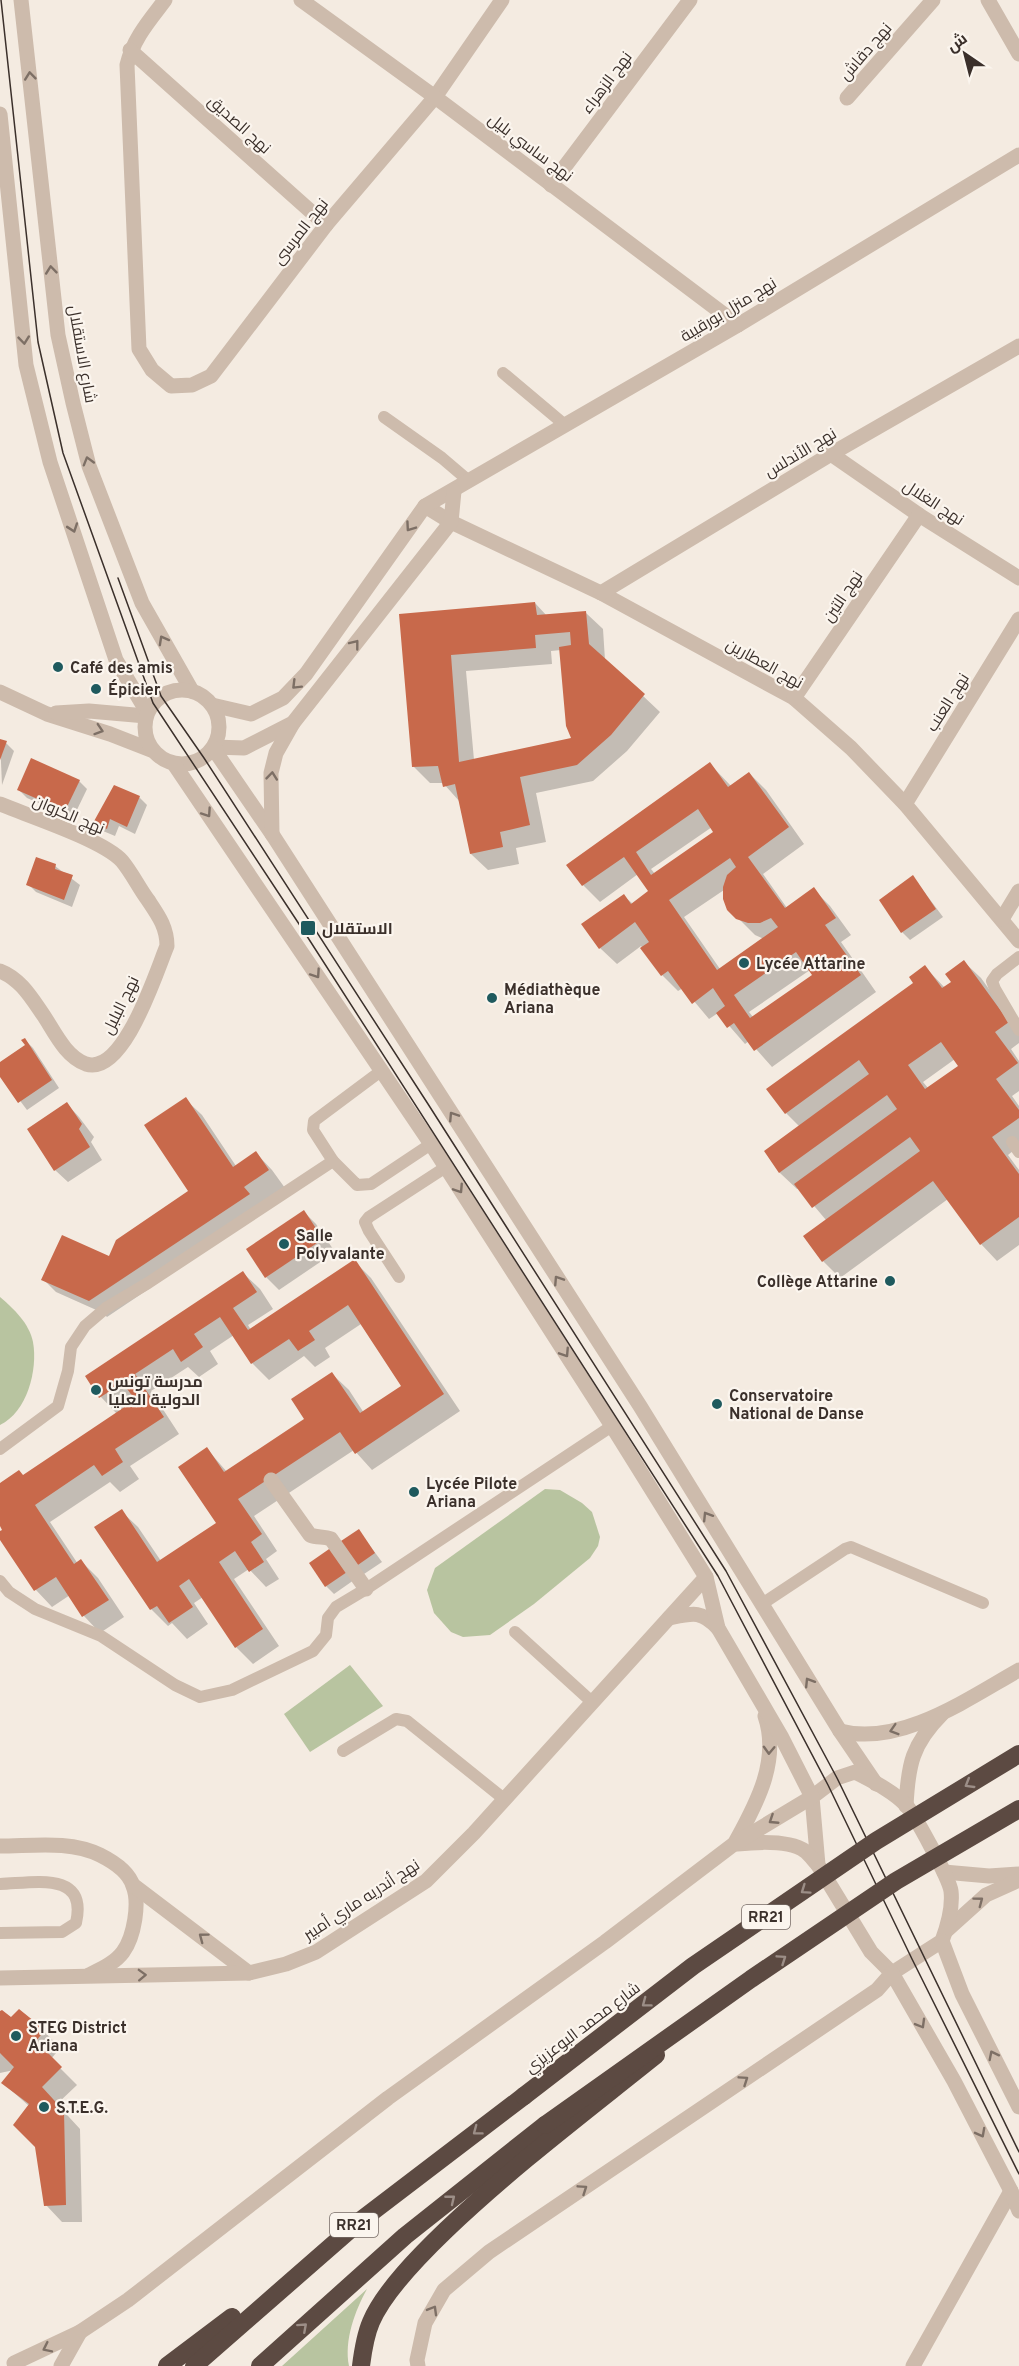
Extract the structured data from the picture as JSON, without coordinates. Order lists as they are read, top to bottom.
{
  "streets": {
    "highway": ["RR21", "شارع محمد البوعزيزي"],
    "street": [
      "نهج دقاش",
      "نهج الزهراء",
      "نهج الصديق",
      "نهج ساسي بليل",
      "نهج المرسى",
      "نهج منزل بورقيبة",
      "شارع الاستقلال",
      "نهج الأندلس",
      "نهج الغلال",
      "نهج التين",
      "نهج العطارين",
      "نهج العنب",
      "نهج الكروان",
      "نهج البلبل",
      "نهج أندريه ماري أمبير"
    ]
  },
  "crossings": [
    ["نهج الزهراء", "نهج ساسي بليل"],
    ["نهج الصديق", "نهج المرسى"],
    ["نهج ساسي بليل", "نهج المرسى"],
    ["نهج ساسي بليل", "نهج منزل بورقيبة"],
    ["نهج منزل بورقيبة", "نهج العطارين"],
    ["نهج الأندلس", "نهج الغلال"],
    ["نهج الأندلس", "نهج العطارين"],
    ["نهج الغلال", "نهج التين"],
    ["نهج التين", "نهج العطارين"],
    ["نهج العطارين", "نهج العنب"],
    ["نهج الكروان", "نهج البلبل"]
  ],
  "places": {
    "other": [
      "Café des amis",
      "Épicier",
      "Lycée Attarine",
      "Médiathèque Ariana",
      "Salle Polyvalante",
      "Collège Attarine",
      "مدرسة تونس الدولية العليا",
      "Conservatoire National de Danse",
      "Lycée Pilote Ariana",
      "STEG District Ariana",
      "S.T.E.G."
    ],
    "transit": ["الاستقلال"]
  },
  "north": "top left"
}
